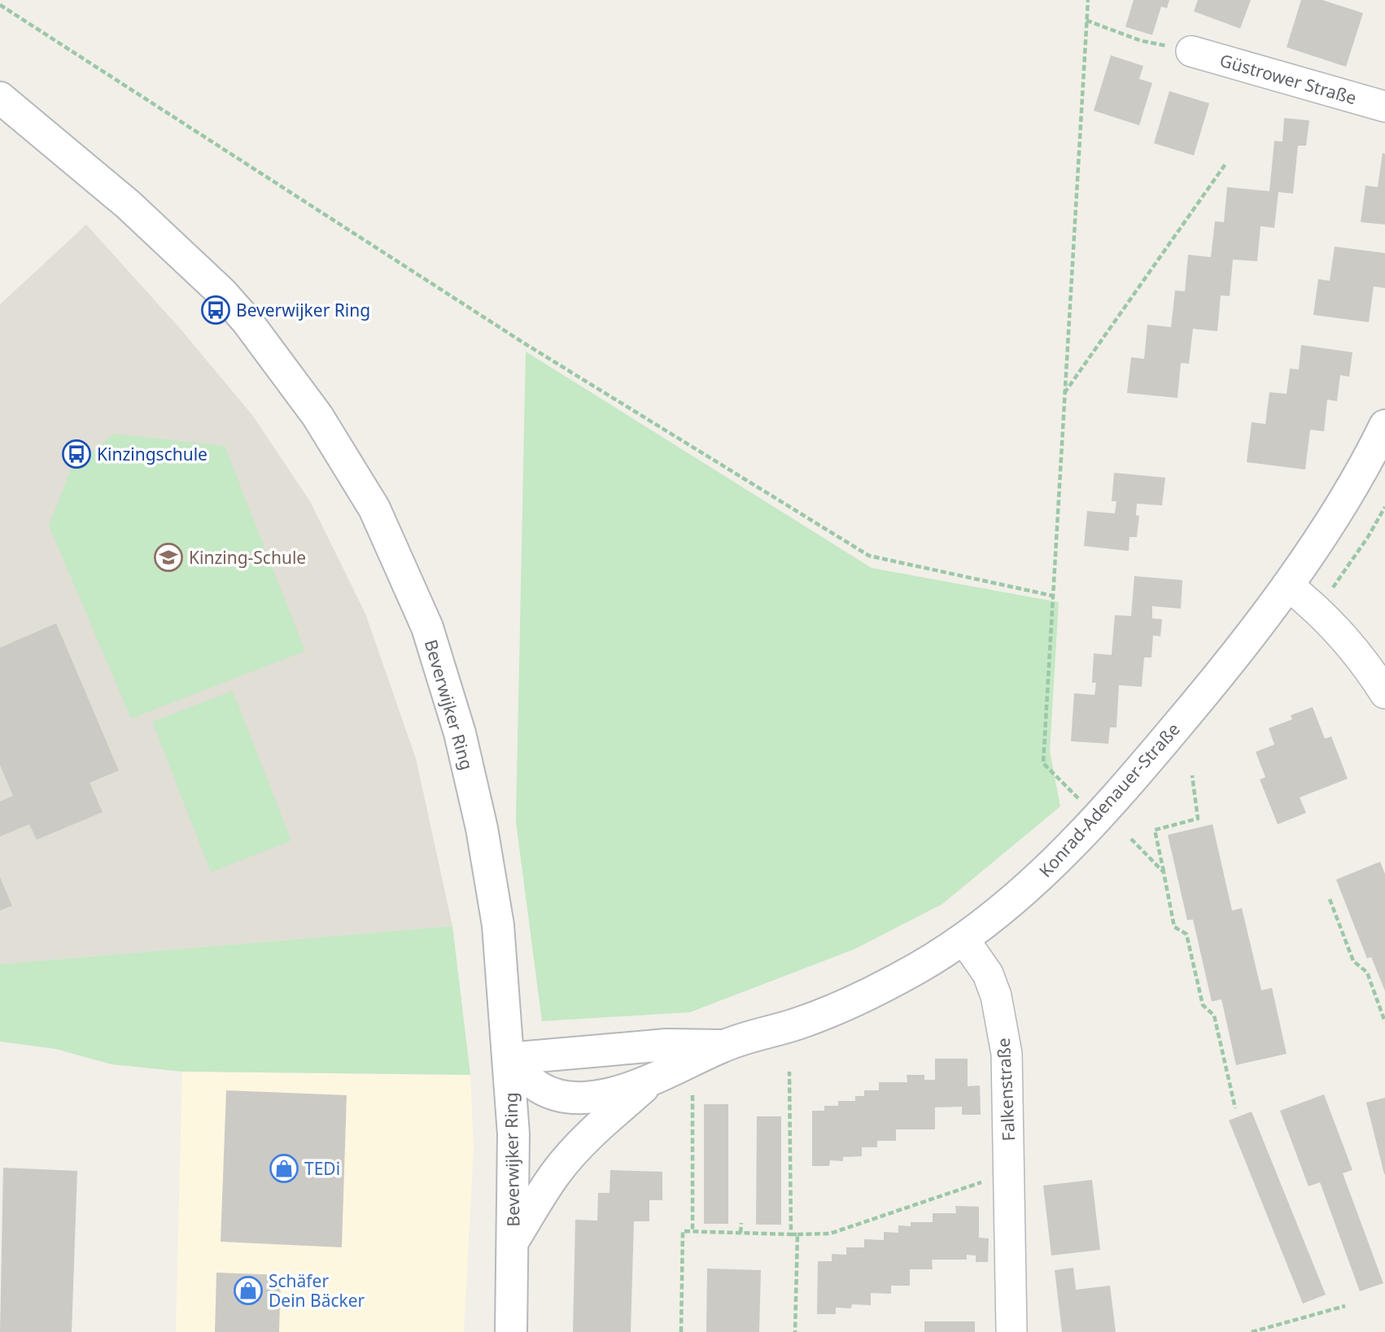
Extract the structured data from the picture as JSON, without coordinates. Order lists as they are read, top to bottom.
{
  "streets": {
    "street": [
      "Güstrower Straße",
      "Beverwijker Ring",
      "Konrad-Adenauer-Straße",
      "Falkenstraße"
    ]
  },
  "crossings": [
    ["Beverwijker Ring", "Konrad-Adenauer-Straße"],
    ["Konrad-Adenauer-Straße", "Falkenstraße"]
  ],
  "places": {
    "bus stop": ["Beverwijker Ring", "Kinzingschule"],
    "school or university": ["Kinzing-Schule"],
    "shop": ["TEDi", "Schäfer Dein Bäcker"]
  }
}
